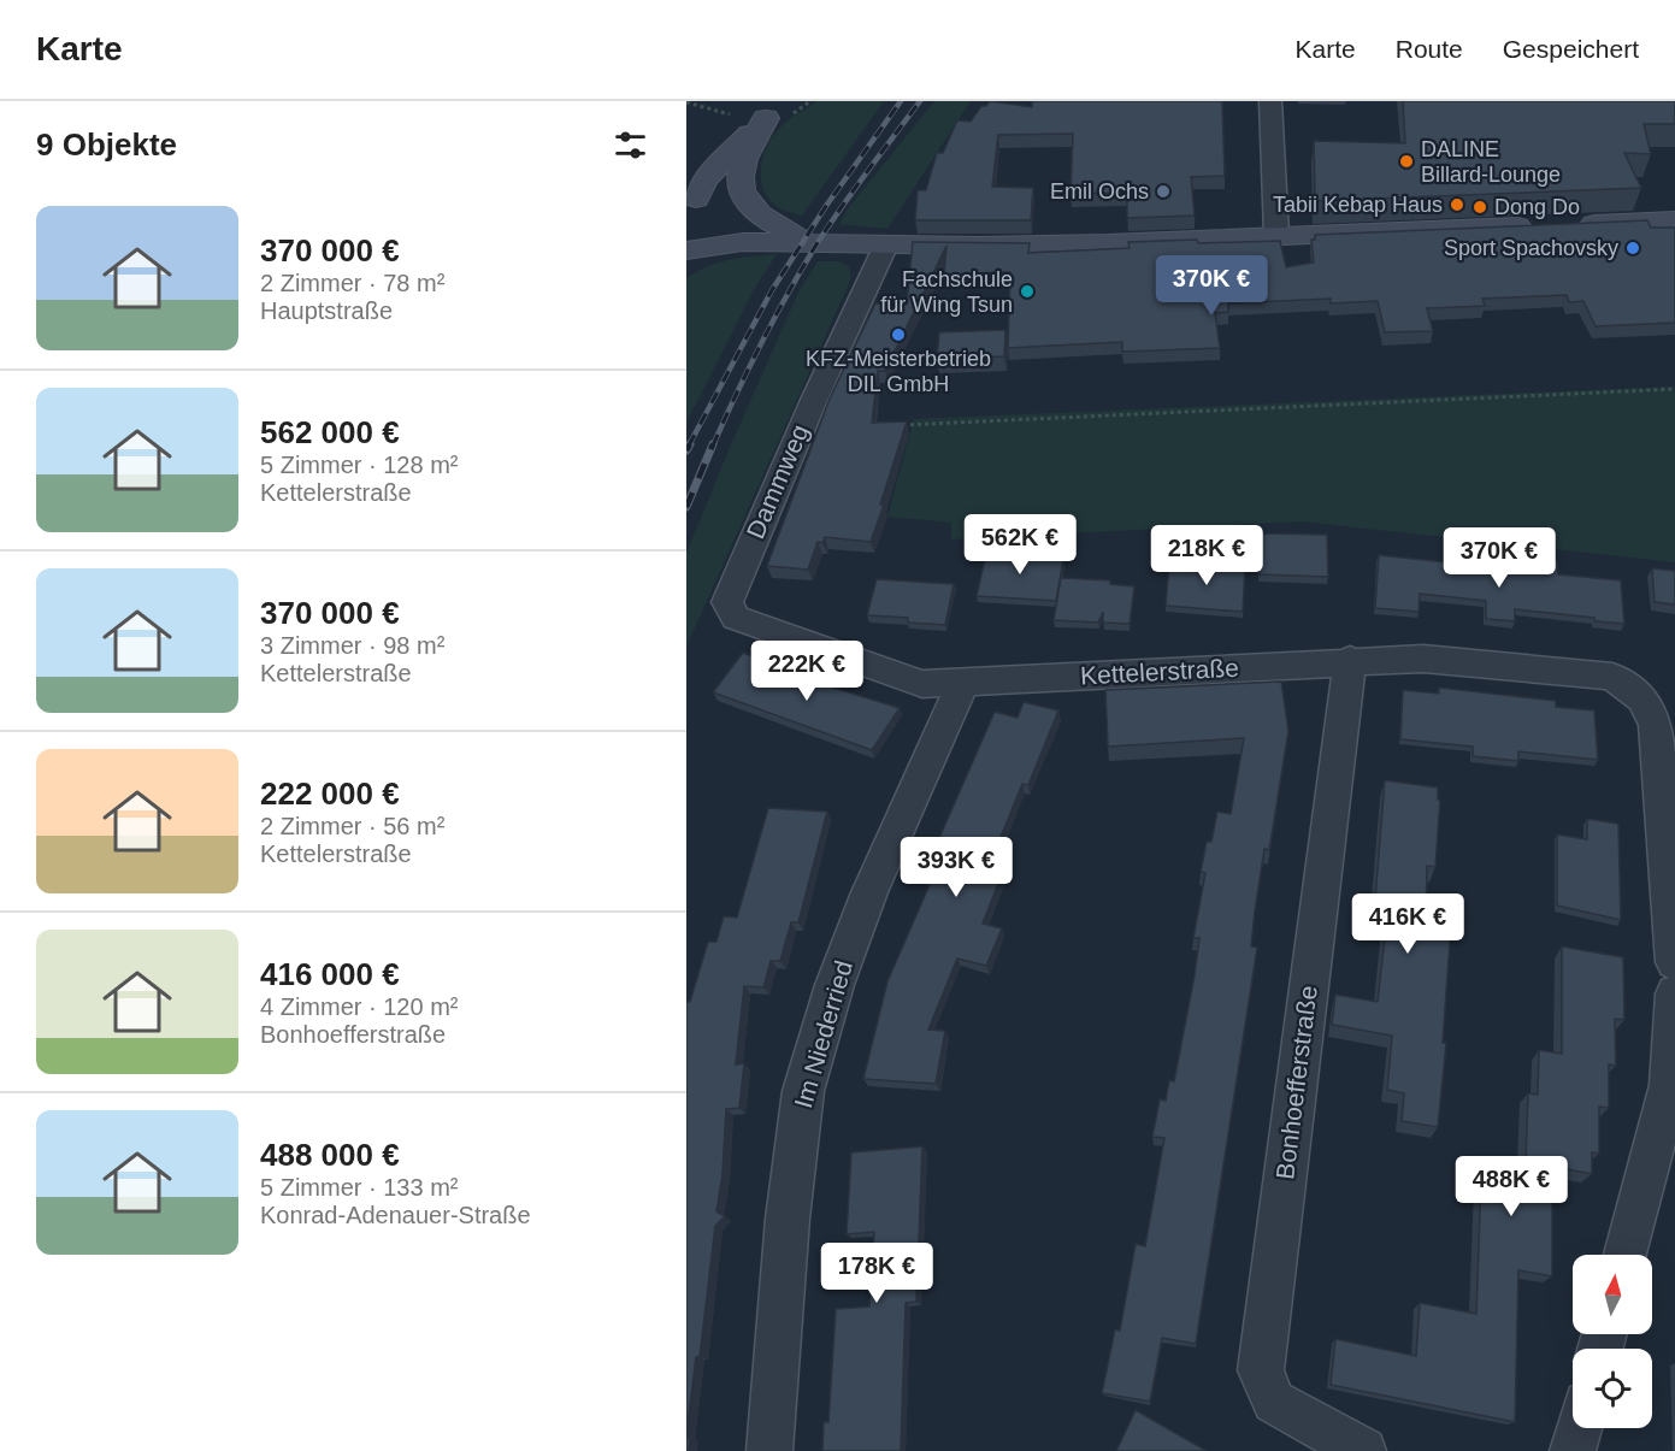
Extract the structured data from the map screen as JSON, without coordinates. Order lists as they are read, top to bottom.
{
  "streets": {
    "street": [
      "Dammweg",
      "Kettelerstraße",
      "Im Niederried",
      "Bonhoefferstraße"
    ]
  },
  "crossings": [
    ["Dammweg", "Kettelerstraße"],
    ["Kettelerstraße", "Im Niederried"],
    ["Kettelerstraße", "Bonhoefferstraße"]
  ],
  "places": [
    "DALINE Billard-Lounge",
    "Emil Ochs",
    "Tabii Kebap Haus",
    "Dong Do",
    "Sport Spachovsky",
    "Fachschule für Wing Tsun",
    "KFZ-Meisterbetrieb DIL GmbH"
  ],
  "north": "top",
  "page": {
    "header": "Karte",
    "nav": ["Karte", "Route", "Gespeichert"],
    "heading": "9 Objekte",
    "list": [
      {
        "name": "370 000 €",
        "note": "2 Zimmer · 78 m² · Hauptstraße"
      },
      {
        "name": "562 000 €",
        "note": "5 Zimmer · 128 m² · Kettelerstraße"
      },
      {
        "name": "370 000 €",
        "note": "3 Zimmer · 98 m² · Kettelerstraße"
      },
      {
        "name": "222 000 €",
        "note": "2 Zimmer · 56 m² · Kettelerstraße"
      },
      {
        "name": "416 000 €",
        "note": "4 Zimmer · 120 m² · Bonhoefferstraße"
      },
      {
        "name": "488 000 €",
        "note": "5 Zimmer · 133 m² · Konrad-Adenauer-Straße"
      }
    ],
    "price": [
      "370K €",
      "562K €",
      "218K €",
      "370K €",
      "222K €",
      "393K €",
      "416K €",
      "488K €",
      "178K €"
    ]
  }
}
